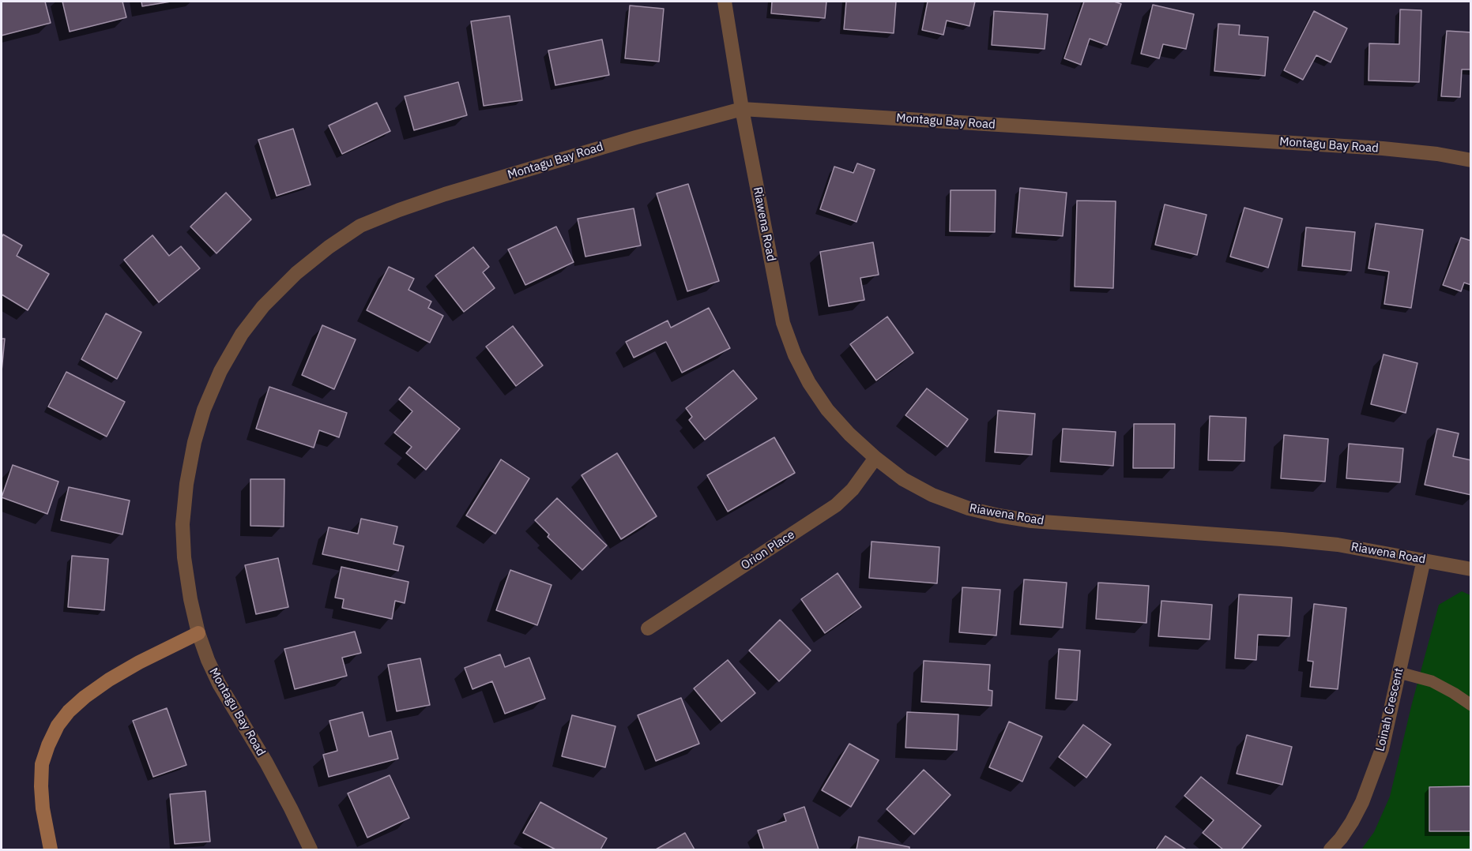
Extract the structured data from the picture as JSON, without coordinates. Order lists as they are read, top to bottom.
{
  "streets": {
    "street": [
      "Montagu Bay Road",
      "Riawena Road",
      "Orion Place",
      "Loinah Crescent"
    ]
  },
  "crossings": [
    ["Montagu Bay Road", "Riawena Road"],
    ["Riawena Road", "Orion Place"],
    ["Riawena Road", "Loinah Crescent"]
  ]
}
